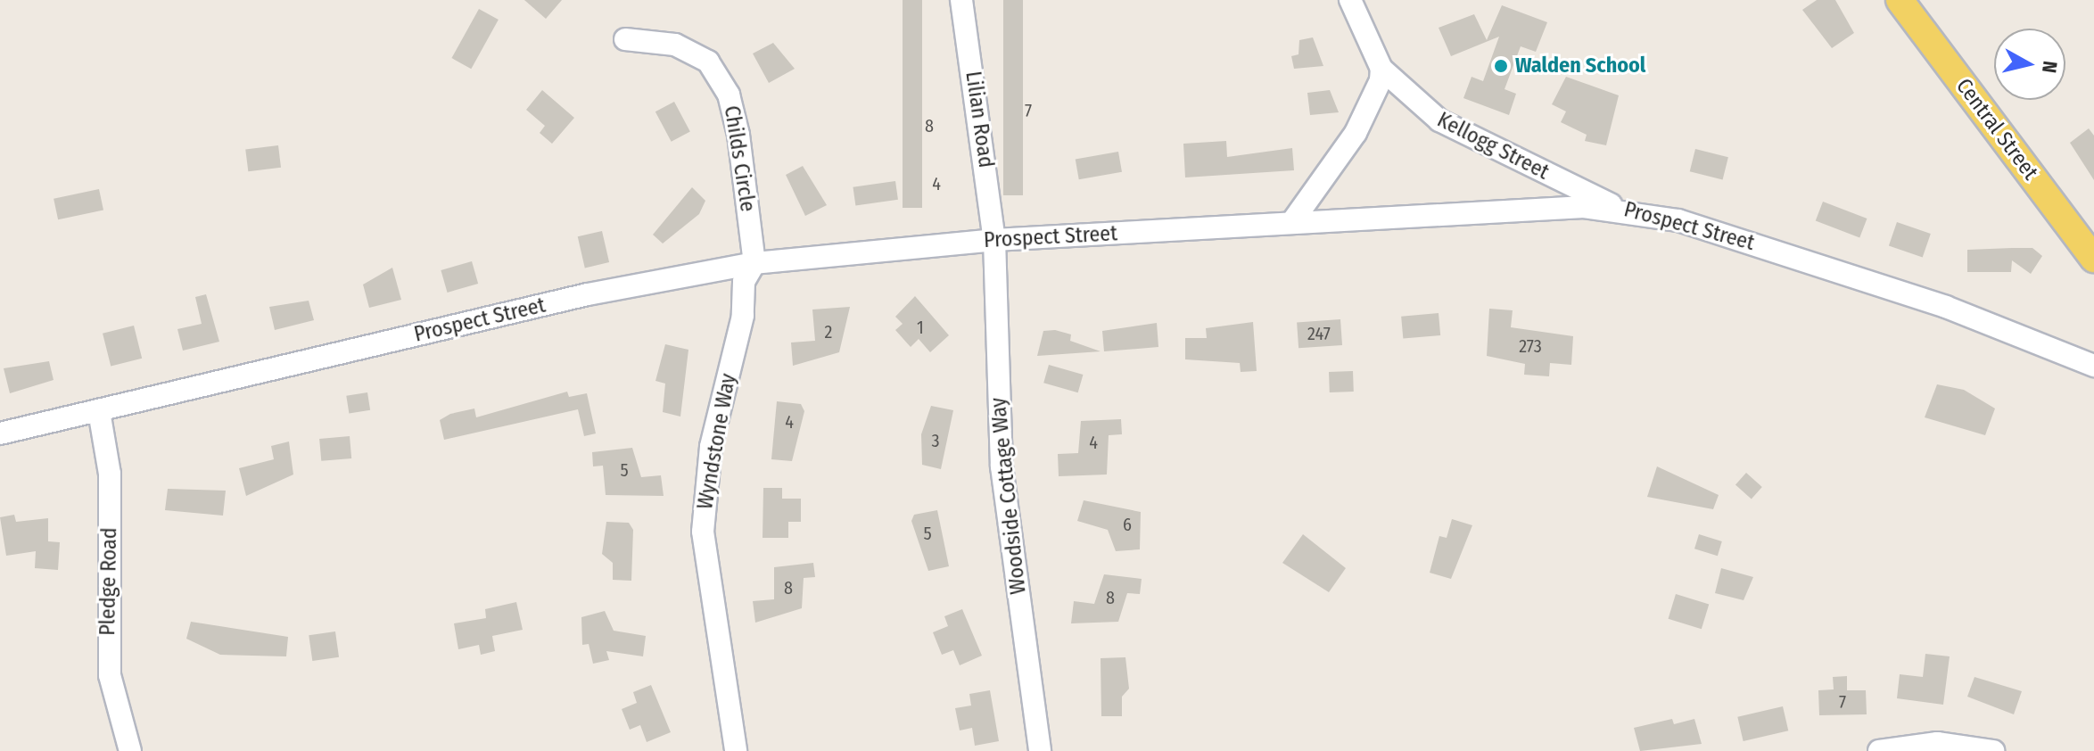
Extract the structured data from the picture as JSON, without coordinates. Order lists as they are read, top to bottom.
{
  "streets": {
    "main road": ["Central Street"],
    "street": [
      "Lilian Road",
      "Kellogg Street",
      "Childs Circle",
      "Prospect Street",
      "Wyndstone Way",
      "Woodside Cottage Way",
      "Pledge Road"
    ]
  },
  "crossings": [
    ["Lilian Road", "Prospect Street"],
    ["Lilian Road", "Woodside Cottage Way"],
    ["Kellogg Street", "Prospect Street"],
    ["Childs Circle", "Prospect Street"],
    ["Childs Circle", "Wyndstone Way"],
    ["Prospect Street", "Wyndstone Way"],
    ["Prospect Street", "Woodside Cottage Way"],
    ["Prospect Street", "Pledge Road"]
  ],
  "places": ["Walden School"],
  "house_numbers": [
    "7",
    "8",
    "4",
    "1",
    "2",
    "247",
    "273",
    "4",
    "3",
    "4",
    "5",
    "6",
    "5",
    "8",
    "8",
    "7"
  ],
  "north": "right"
}
